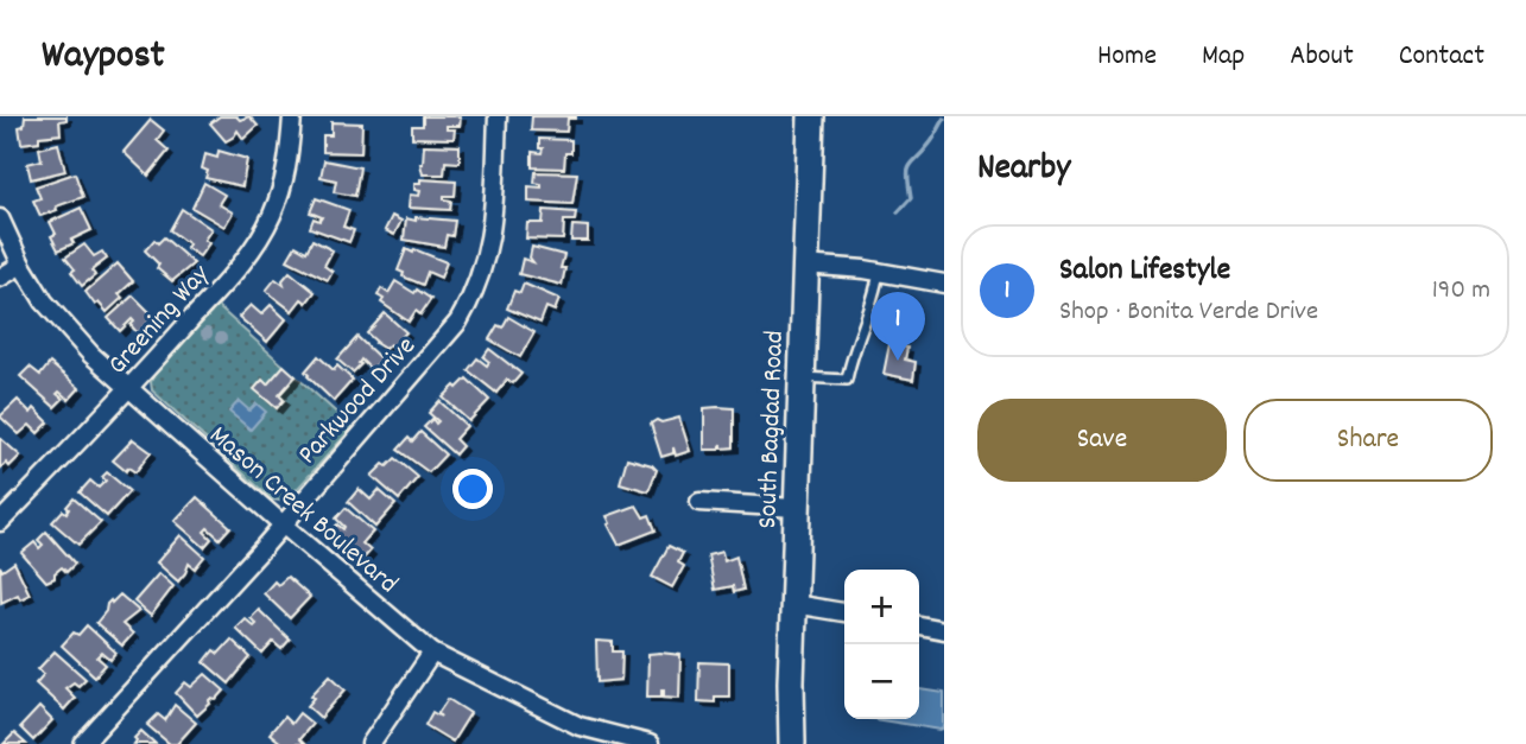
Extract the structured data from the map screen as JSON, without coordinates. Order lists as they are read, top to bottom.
{
  "streets": {
    "main road": ["South Bagdad Road"],
    "street": ["Greening Way", "Parkwood Drive", "Mason Creek Boulevard"]
  },
  "crossings": [
    ["Greening Way", "Mason Creek Boulevard"],
    ["Parkwood Drive", "Mason Creek Boulevard"]
  ],
  "page": {
    "header": "Waypost",
    "nav": [
      "Home",
      "Map",
      "About",
      "Contact"
    ],
    "heading": "Nearby",
    "list": [
      {
        "mark": "1",
        "name": "Salon Lifestyle",
        "note": "Shop · Bonita Verde Drive",
        "value": "190 m"
      }
    ],
    "pins": "1",
    "buttons": ["Save", "Share"],
    "map_buttons": ["+", "−"]
  }
}
